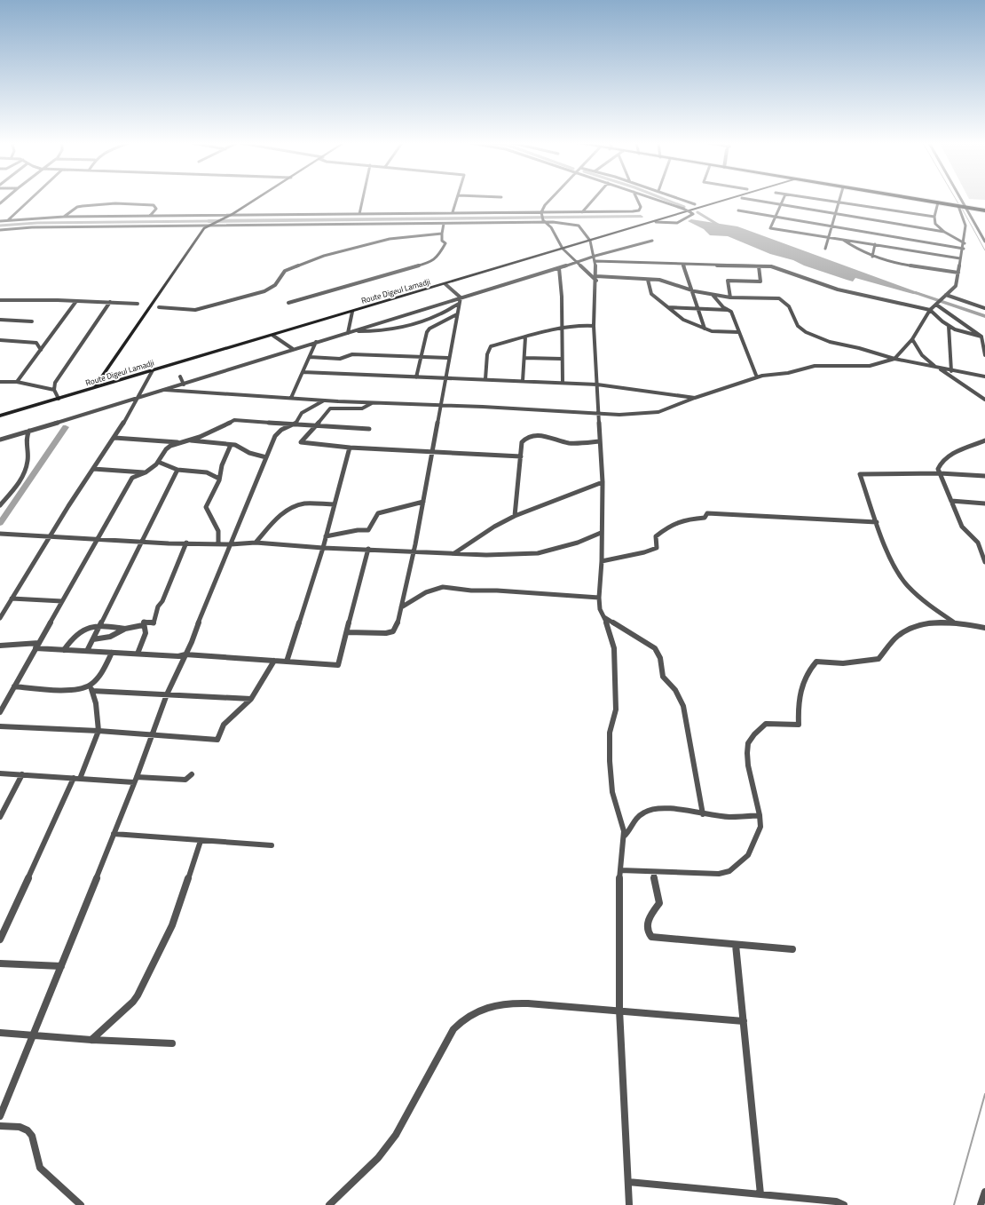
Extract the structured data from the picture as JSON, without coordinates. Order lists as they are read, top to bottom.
{
  "streets": {
    "main road": ["Route Digeul Lamadji"]
  }
}
